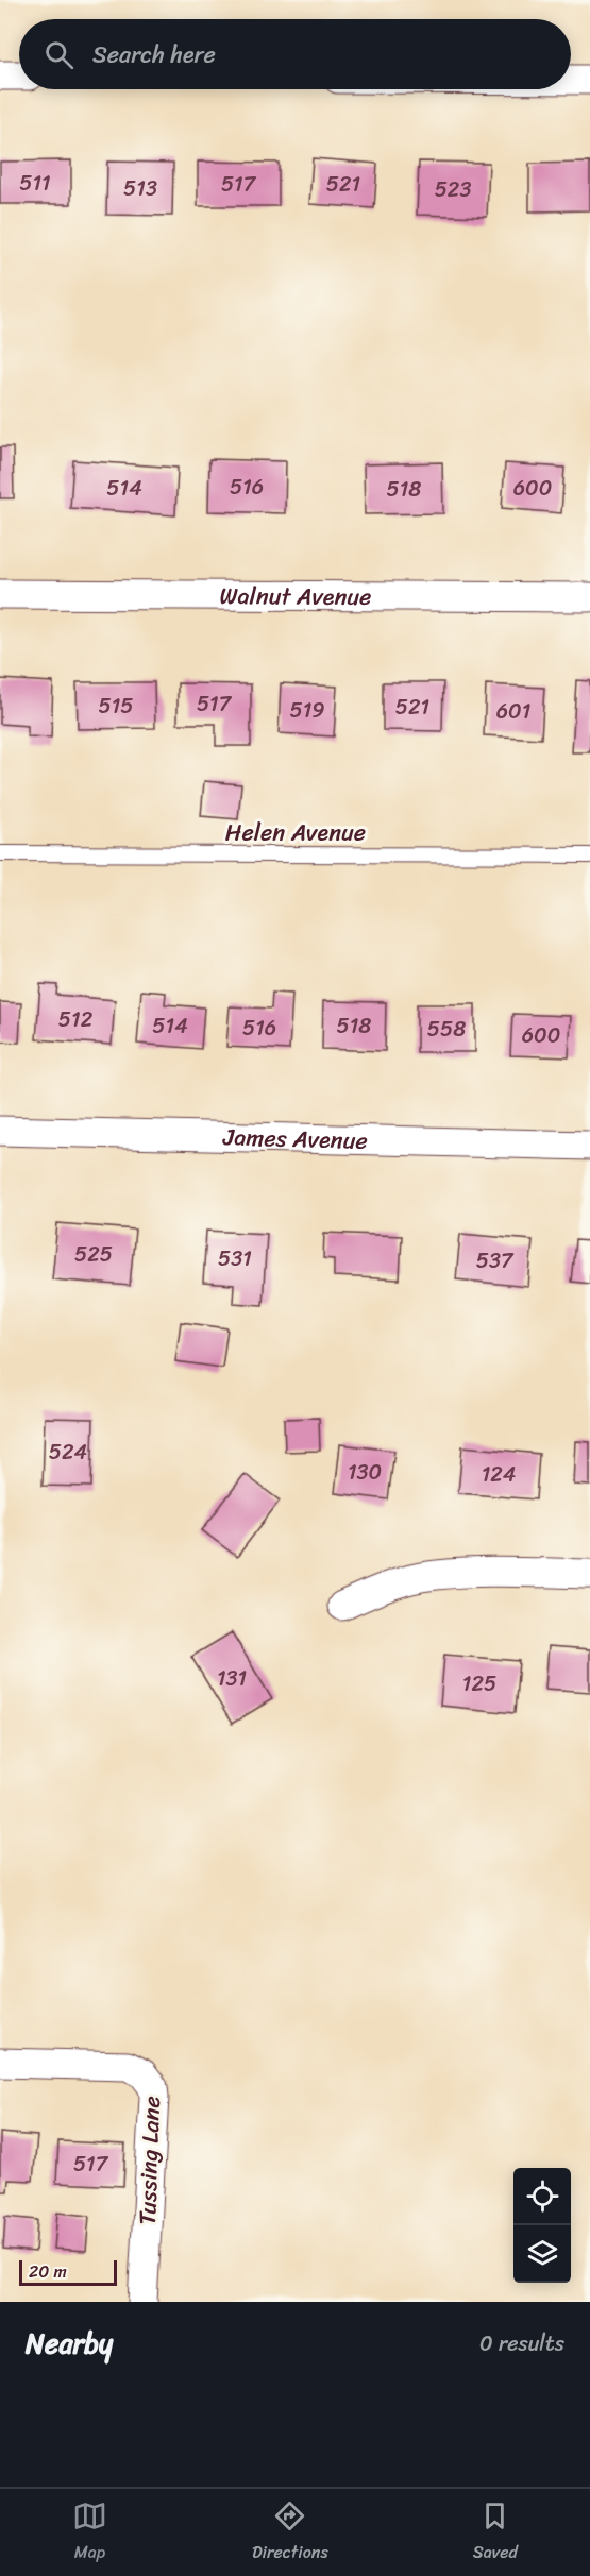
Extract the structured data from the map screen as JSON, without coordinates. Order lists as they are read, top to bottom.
{
  "streets": {
    "street": ["Walnut Avenue", "James Avenue", "Tussing Lane"],
    "lane": ["Helen Avenue"]
  },
  "house_numbers": [
    "511",
    "517",
    "521",
    "513",
    "523",
    "516",
    "514",
    "600",
    "518",
    "517",
    "515",
    "521",
    "519",
    "601",
    "512",
    "514",
    "518",
    "516",
    "558",
    "600",
    "525",
    "531",
    "537",
    "524",
    "130",
    "124",
    "131",
    "125",
    "517"
  ],
  "scale_bar": "20 m",
  "page": {
    "search": "Search here",
    "scale": "20 m",
    "heading": ["Nearby", "0 results"],
    "nav": ["Map", "Directions", "Saved"]
  }
}
